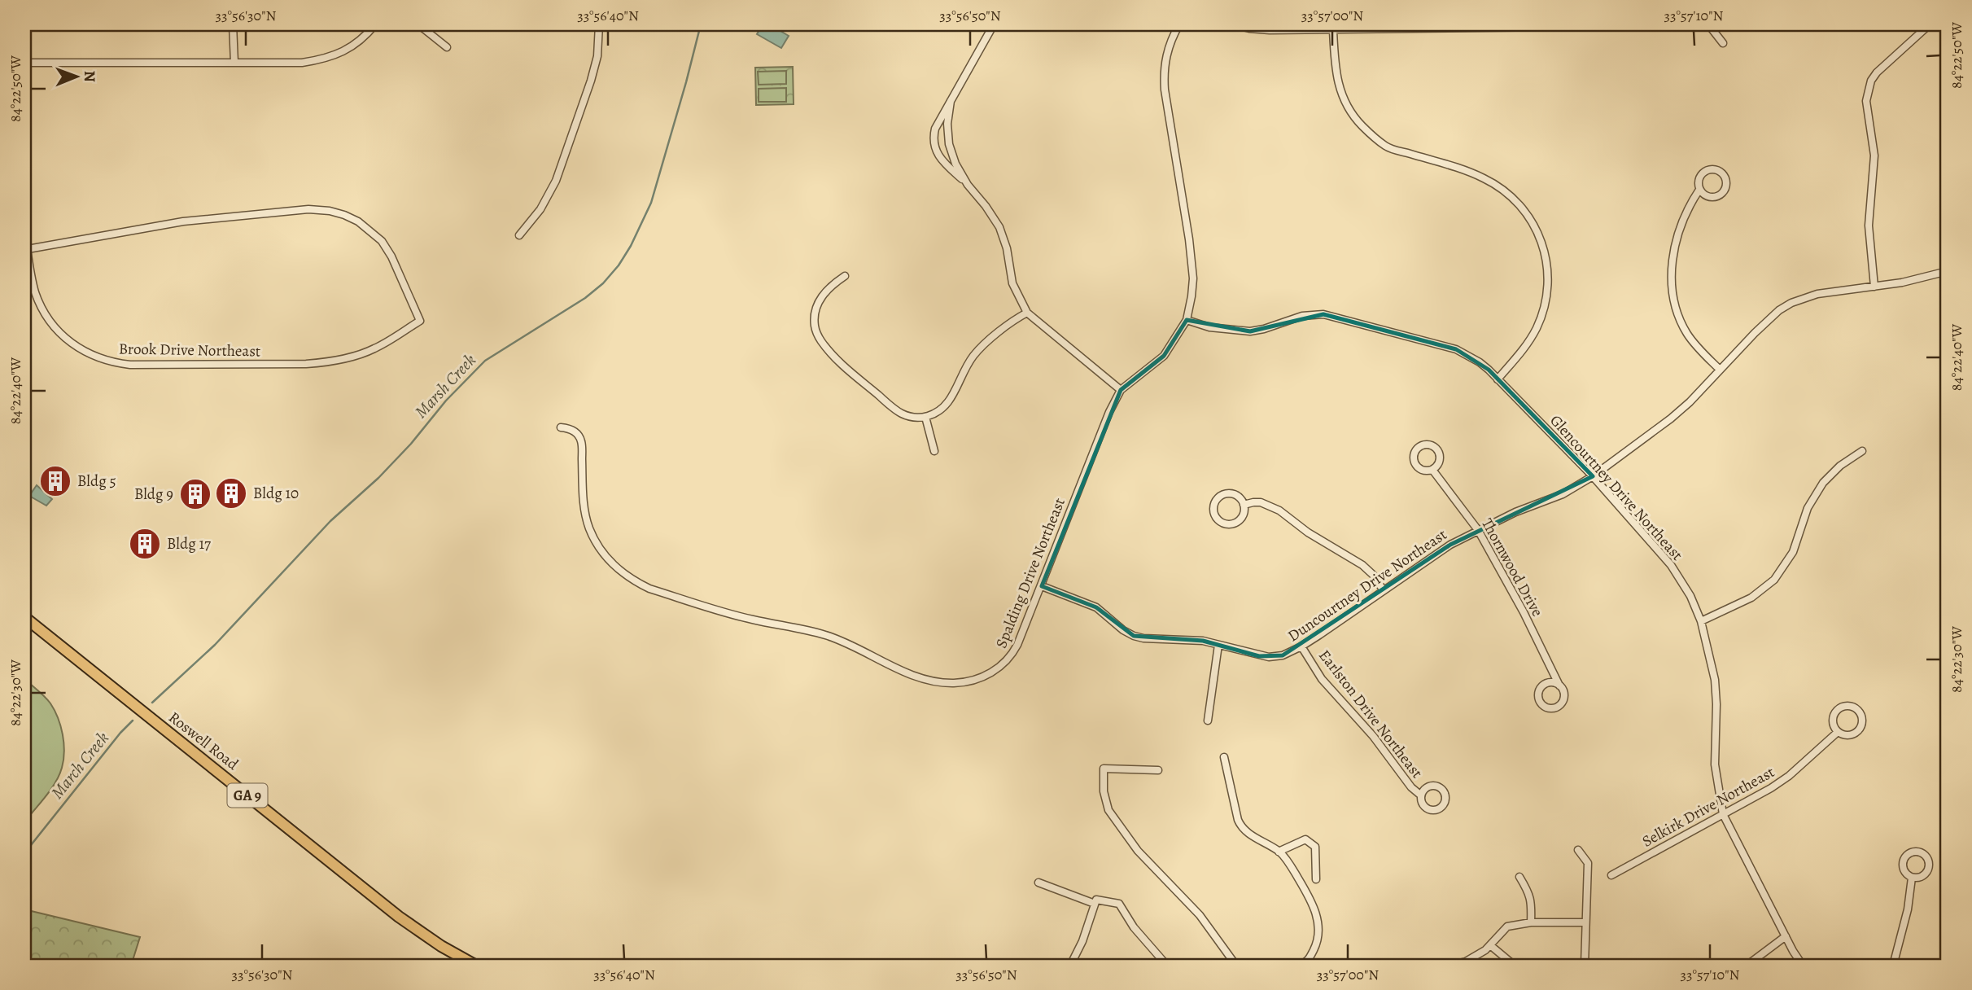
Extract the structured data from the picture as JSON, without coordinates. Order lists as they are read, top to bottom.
{
  "streets": {
    "main road": ["Roswell Road", "GA 9"],
    "street": [
      "Brook Drive Northeast",
      "Glencourtney Drive Northeast",
      "Thornwood Drive",
      "Spalding Drive Northeast",
      "Duncourtney Drive Northeast",
      "Earlston Drive Northeast",
      "Selkirk Drive Northeast"
    ]
  },
  "crossings": [
    ["Glencourtney Drive Northeast", "Spalding Drive Northeast"],
    ["Glencourtney Drive Northeast", "Duncourtney Drive Northeast"],
    ["Glencourtney Drive Northeast", "Selkirk Drive Northeast"],
    ["Thornwood Drive", "Duncourtney Drive Northeast"],
    ["Spalding Drive Northeast", "Duncourtney Drive Northeast"],
    ["Duncourtney Drive Northeast", "Earlston Drive Northeast"]
  ],
  "water": ["Marsh Creek", "March Creek"],
  "places": {
    "building": [
      "Bldg 5",
      "Bldg 10",
      "Bldg 9",
      "Bldg 17"
    ]
  },
  "north": "right",
  "coordinates": [
    "33°56'30\"N",
    "33°56'40\"N",
    "33°56'50\"N",
    "33°57'00\"N",
    "33°57'10\"N",
    "84°22'50\"W",
    "84°22'40\"W",
    "84°22'30\"W"
  ]
}
